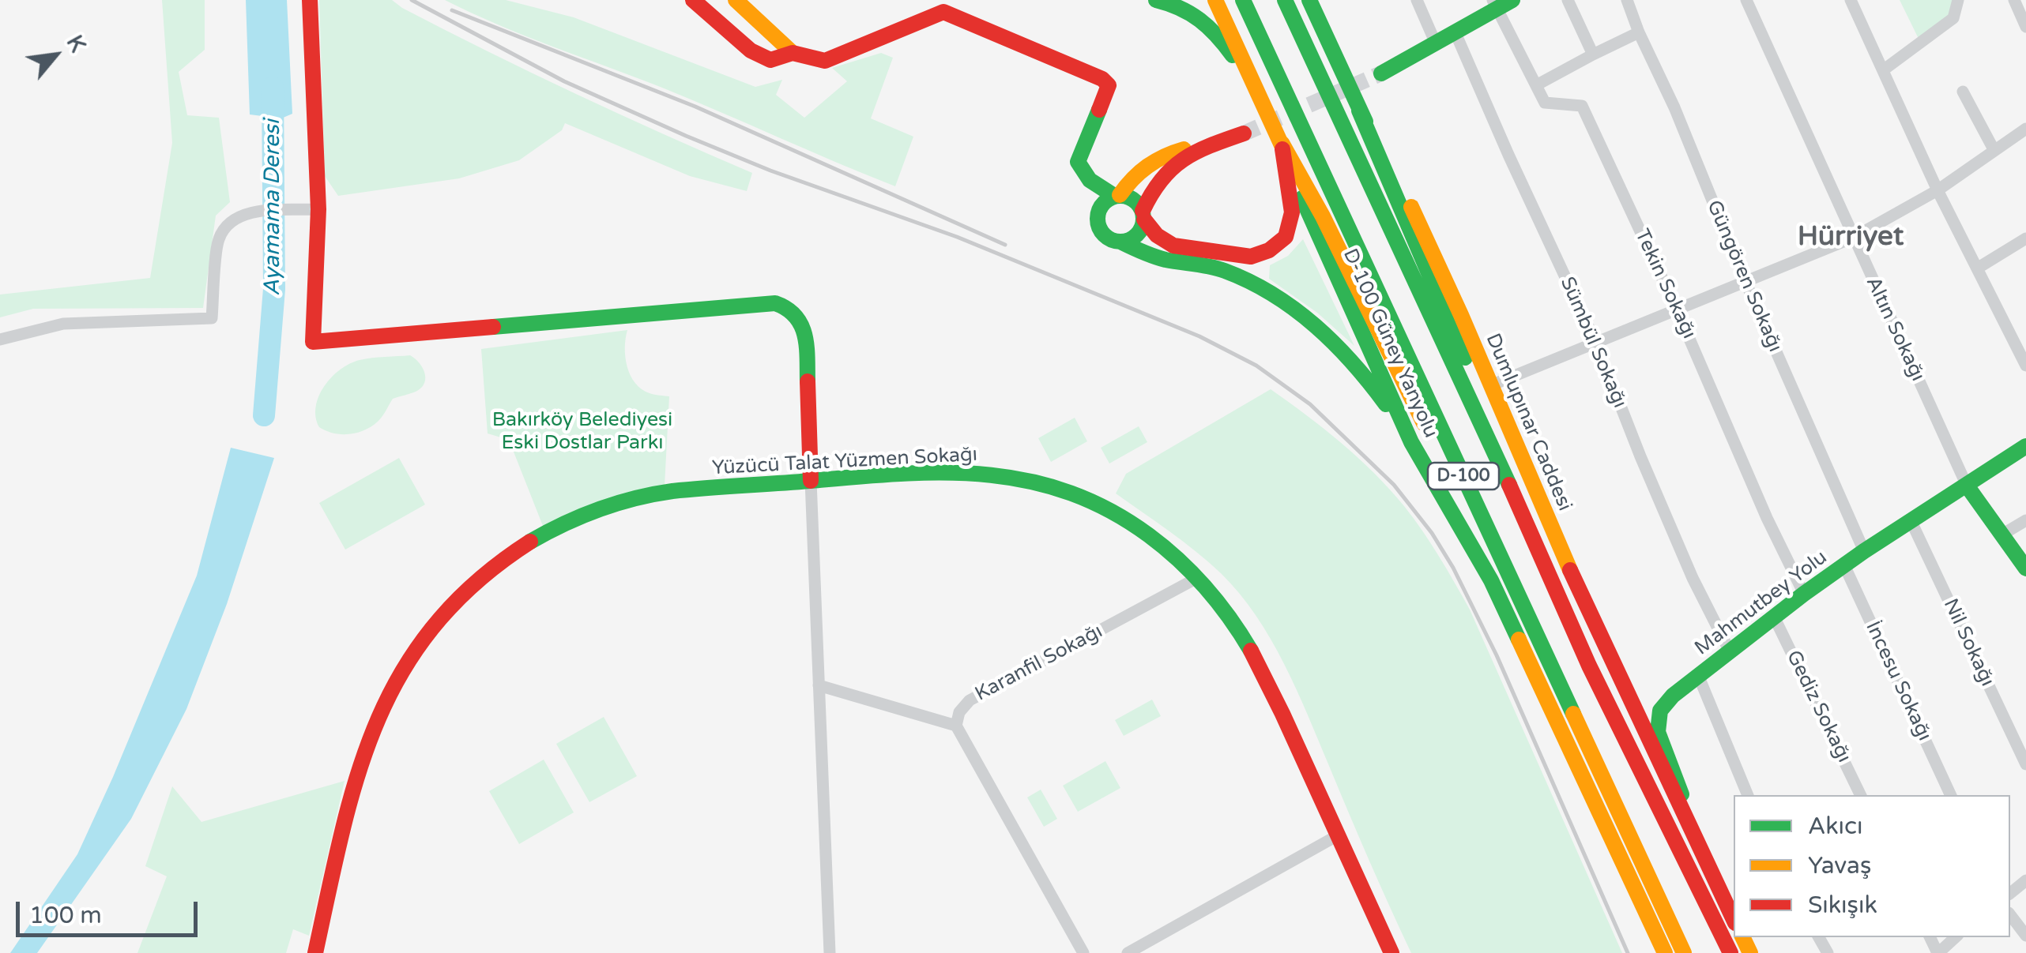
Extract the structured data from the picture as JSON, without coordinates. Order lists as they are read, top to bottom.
{
  "streets": {
    "main road": [
      "D-100 Güney Yanyolu",
      "Dumlupınar Caddesi",
      "Yüzücü Talat Yüzmen Sokağı",
      "D-100",
      "Mahmutbey Yolu"
    ],
    "street": [
      "Güngören Sokağı",
      "Tekin Sokağı",
      "Altın Sokağı",
      "Sümbül Sokağı",
      "Nil Sokağı",
      "Karanfil Sokağı",
      "İncesu Sokağı",
      "Gediz Sokağı"
    ]
  },
  "crossings": [
    ["Güngören Sokağı", "Mahmutbey Yolu"],
    ["Tekin Sokağı", "Mahmutbey Yolu"],
    ["Altın Sokağı", "Mahmutbey Yolu"],
    ["Sümbül Sokağı", "Mahmutbey Yolu"],
    ["Dumlupınar Caddesi", "Mahmutbey Yolu"],
    ["Yüzücü Talat Yüzmen Sokağı", "Karanfil Sokağı"],
    ["Mahmutbey Yolu", "Nil Sokağı"],
    ["Mahmutbey Yolu", "İncesu Sokağı"],
    ["Mahmutbey Yolu", "Gediz Sokağı"]
  ],
  "districts": ["Hürriyet"],
  "water": ["Ayamama Deresi"],
  "parks": ["Bakırköy Belediyesi Eski Dostlar Parkı"],
  "legend": ["Akıcı", "Yavaş", "Sıkışık"],
  "scale_bar": "100 m",
  "north": "top right"
}
